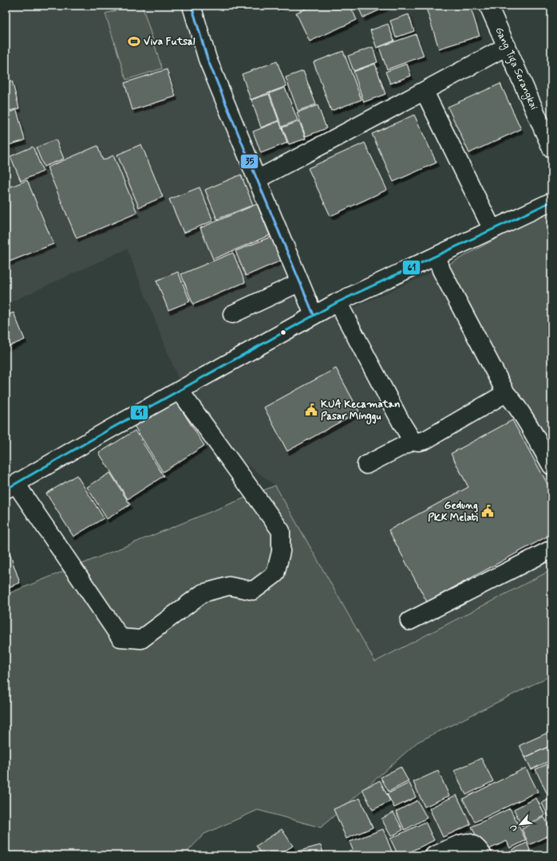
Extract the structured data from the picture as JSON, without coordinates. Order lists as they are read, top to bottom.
{
  "streets": {
    "street": ["Gang Tiga Serangkai"]
  },
  "places": {
    "sports": ["Viva Futsal"],
    "public building": ["KUA Kecamatan Pasar Minggu", "Gedung PKK Melati"]
  },
  "lines": ["transit line 35", "transit line 61"],
  "north": "bottom left"
}
